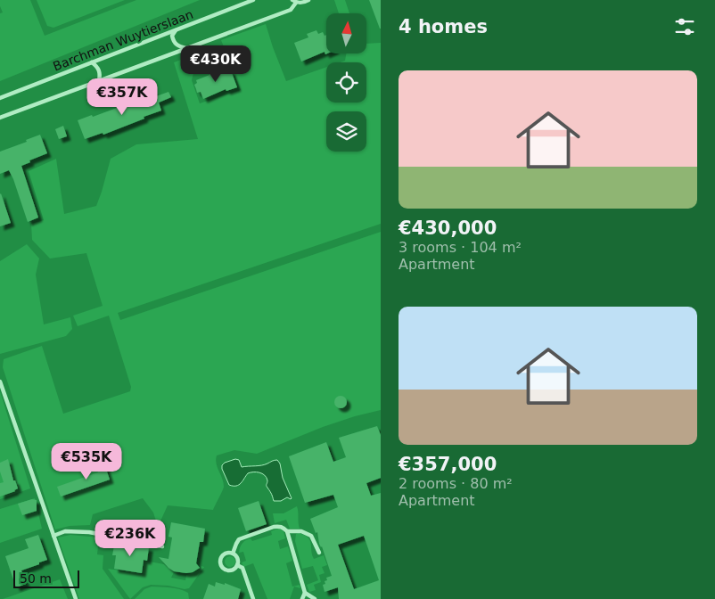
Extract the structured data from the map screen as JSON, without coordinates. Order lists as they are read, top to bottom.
{
  "streets": {
    "lane": ["Barchman Wuytierslaan"]
  },
  "scale_bar": "50 m",
  "north": "top",
  "page": {
    "heading": "4 homes",
    "price": [
      "€430K",
      "€357K",
      "€535K",
      "€236K"
    ],
    "list": [
      {
        "name": "€430,000",
        "note": "3 rooms · 104 m² · Apartment"
      },
      {
        "name": "€357,000",
        "note": "2 rooms · 80 m² · Apartment"
      }
    ],
    "scale": "50 m"
  }
}
